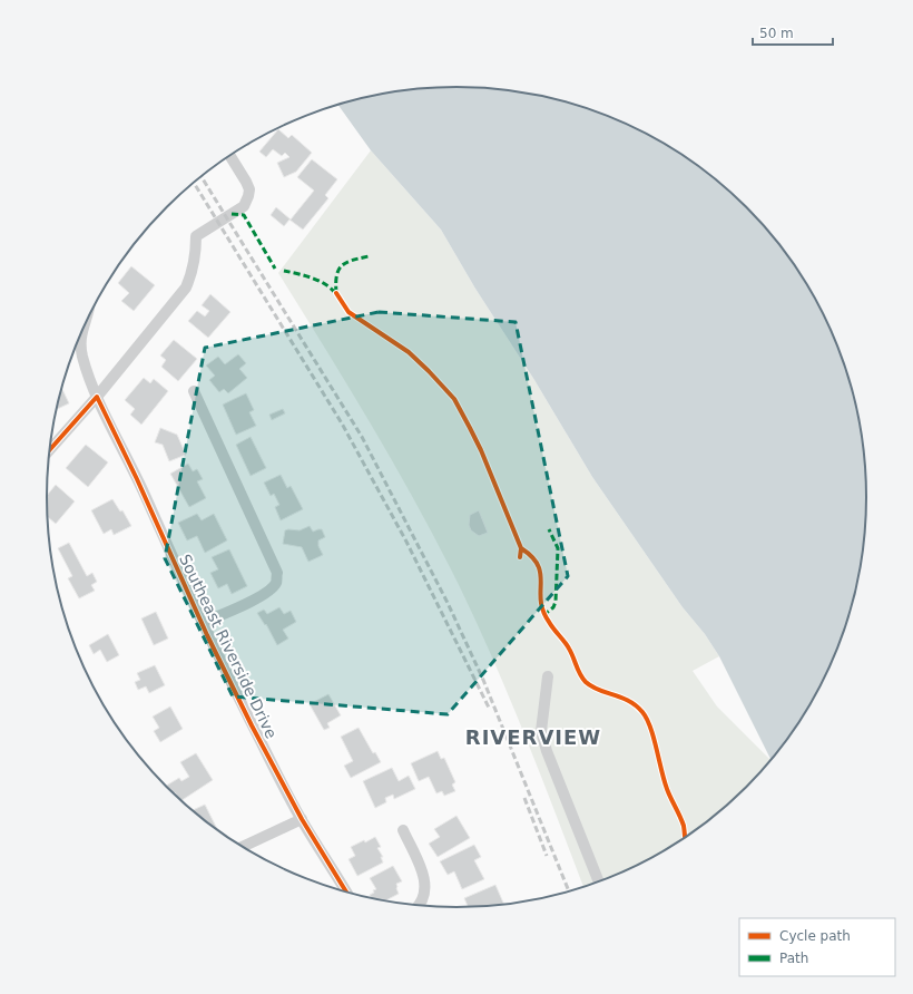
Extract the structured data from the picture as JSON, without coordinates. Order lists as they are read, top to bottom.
{
  "streets": {
    "street": ["Southeast Riverside Drive"]
  },
  "districts": ["RIVERVIEW"],
  "legend": ["Cycle path", "Path"],
  "scale_bar": "50 m"
}
